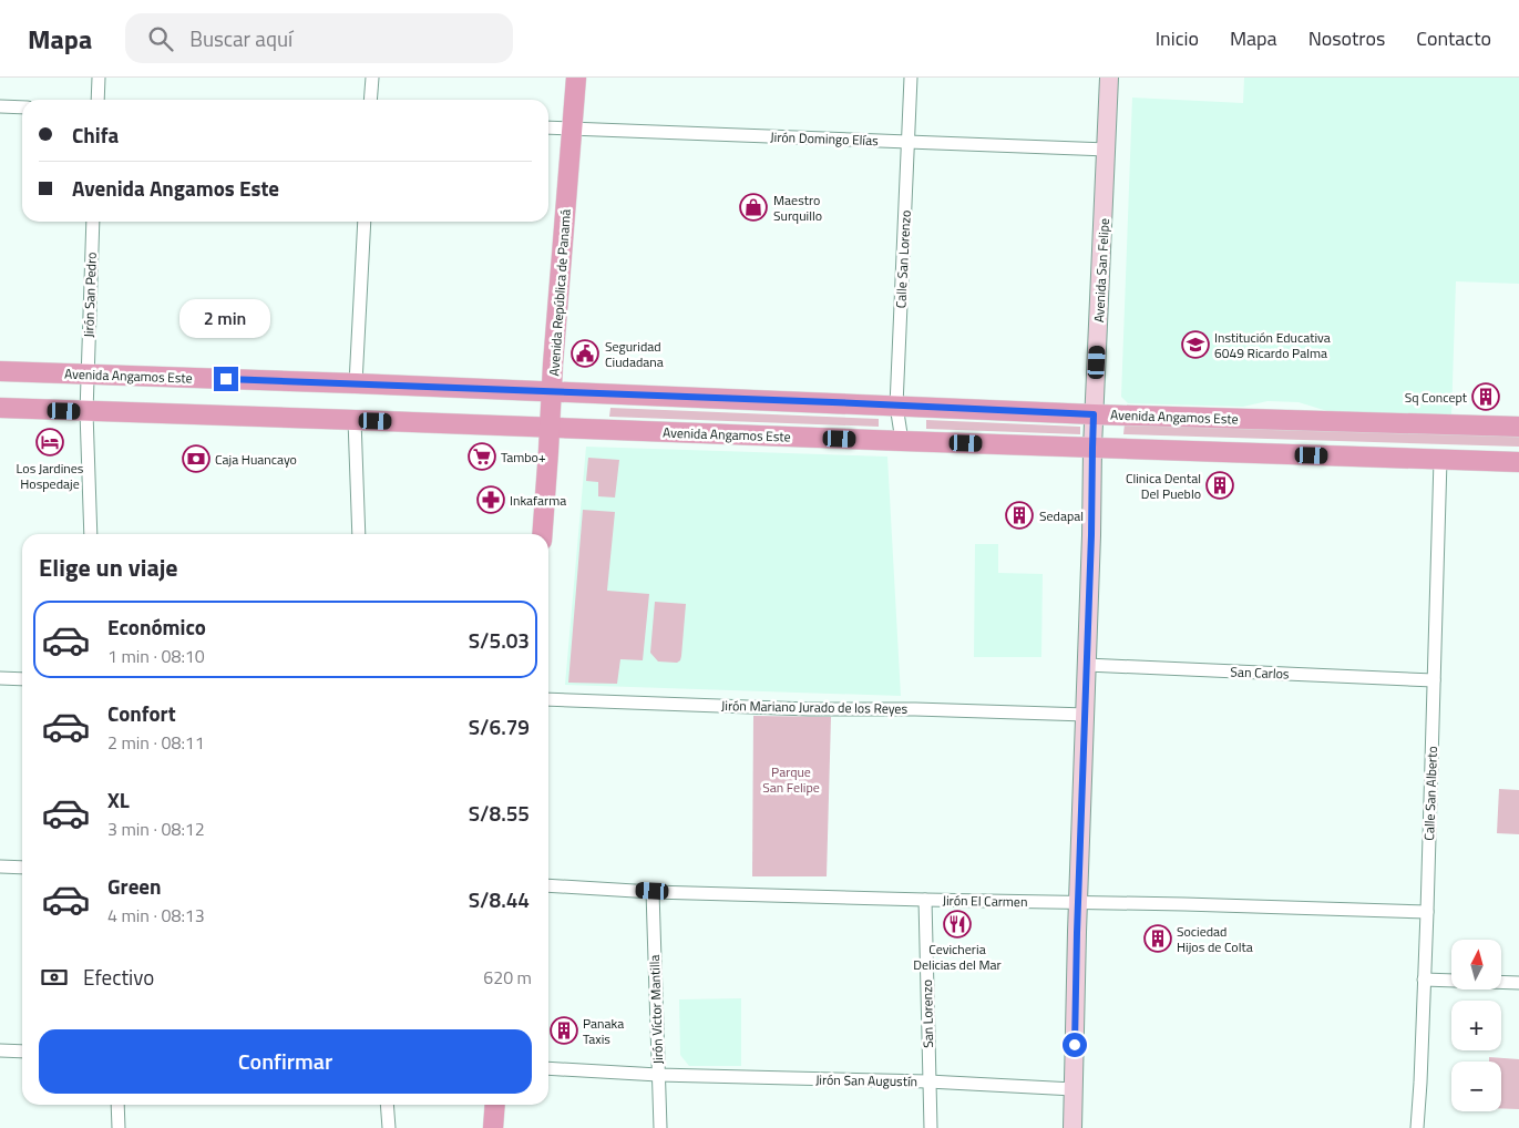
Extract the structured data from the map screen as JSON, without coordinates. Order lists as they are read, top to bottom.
{
  "streets": {
    "main road": ["Avenida República de Panamá", "Avenida Angamos Este"],
    "street": [
      "Jirón Domingo Elías",
      "Calle San Lorenzo",
      "Avenida San Felipe",
      "Jirón San Pedro",
      "San Carlos",
      "Jirón Mariano Jurado de los Reyes",
      "Calle San Alberto",
      "Jirón El Carmen",
      "Jirón Víctor Mantilla",
      "San Lorenzo",
      "Jirón San Augustín"
    ]
  },
  "crossings": [
    ["Jirón Domingo Elías", "Calle San Lorenzo"],
    ["Jirón Domingo Elías", "Avenida San Felipe"],
    ["Jirón Domingo Elías", "Avenida República de Panamá"],
    ["Calle San Lorenzo", "Avenida Angamos Este"],
    ["Avenida San Felipe", "Avenida Angamos Este"],
    ["Avenida San Felipe", "San Carlos"],
    ["Avenida San Felipe", "Jirón Mariano Jurado de los Reyes"],
    ["Avenida San Felipe", "Jirón El Carmen"],
    ["Avenida San Felipe", "Jirón San Augustín"],
    ["Avenida República de Panamá", "Avenida Angamos Este"],
    ["Jirón San Pedro", "Avenida Angamos Este"],
    ["Avenida Angamos Este", "Calle San Alberto"],
    ["San Carlos", "Calle San Alberto"],
    ["Calle San Alberto", "Jirón El Carmen"],
    ["Jirón El Carmen", "Jirón Víctor Mantilla"],
    ["Jirón El Carmen", "San Lorenzo"],
    ["Jirón Víctor Mantilla", "Jirón San Augustín"],
    ["San Lorenzo", "Jirón San Augustín"]
  ],
  "parks": ["Parque San Felipe"],
  "places": {
    "shop": ["Maestro Surquillo"],
    "school or university": ["Institución Educativa 6049 Ricardo Palma"],
    "public building": ["Seguridad Ciudadana"],
    "building": [
      "Sq Concept",
      "Clinica Dental Del Pueblo",
      "Sedapal",
      "Sociedad Hijos de Colta",
      "Panaka Taxis"
    ],
    "hotel": ["Los Jardines Hospedaje"],
    "supermarket": ["Tambo+"],
    "bank": ["Caja Huancayo"],
    "pharmacy": ["Inkafarma"],
    "restaurant": ["Cevicheria Delicias del Mar"]
  },
  "north": "top",
  "page": {
    "header": "Mapa",
    "search": "Buscar aquí",
    "nav": [
      "Inicio",
      "Mapa",
      "Nosotros",
      "Contacto"
    ],
    "banner": ["Chifa", "Avenida Angamos Este"],
    "bubble": "2 min",
    "heading": "Elige un viaje",
    "list": [
      {
        "name": "Económico",
        "note": "1 min · 08:10",
        "value": "S/5.03"
      },
      {
        "name": "Confort",
        "note": "2 min · 08:11",
        "value": "S/6.79"
      },
      {
        "name": "XL",
        "note": "3 min · 08:12",
        "value": "S/8.55"
      },
      {
        "name": "Green",
        "note": "4 min · 08:13",
        "value": "S/8.44"
      }
    ],
    "map_buttons": ["+", "−"],
    "pay": ["Efectivo", "620 m"],
    "buttons": "Confirmar"
  }
}
